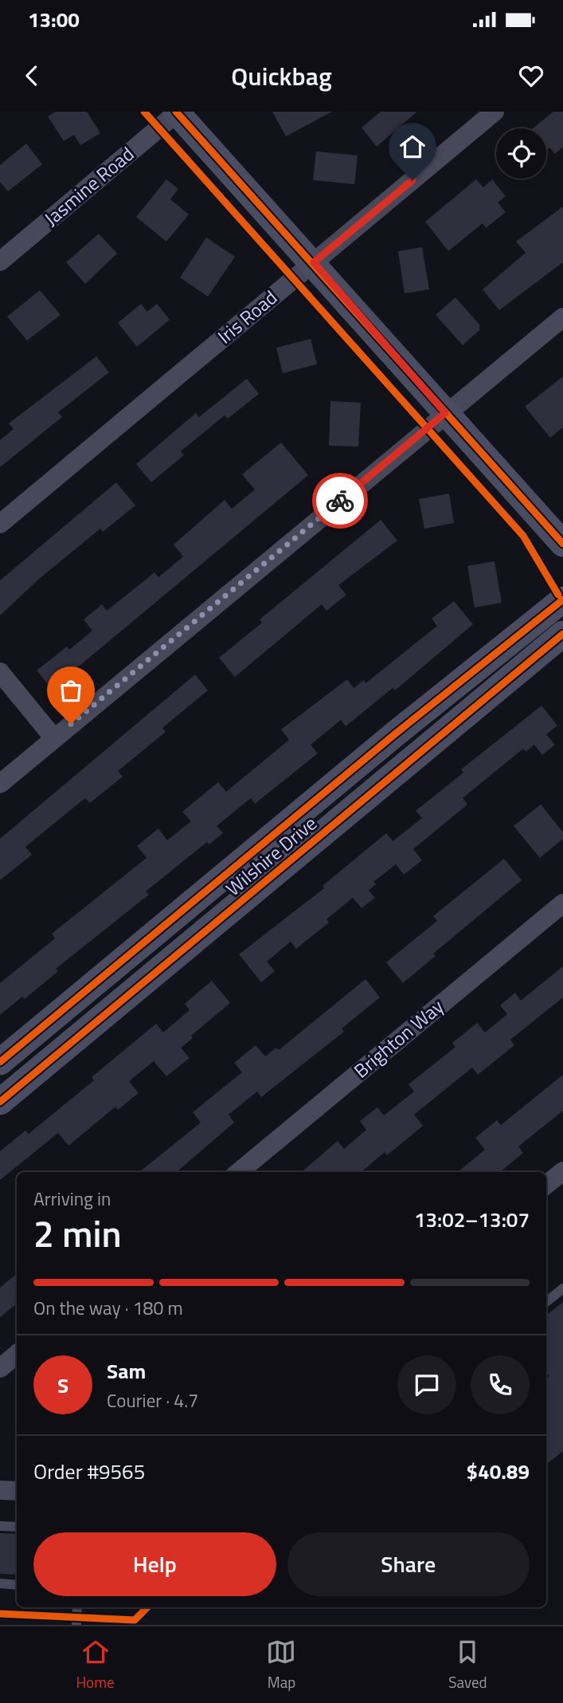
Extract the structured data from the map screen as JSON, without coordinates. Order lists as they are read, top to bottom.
{
  "streets": {
    "street": [
      "Jasmine Road",
      "Iris Road",
      "Wilshire Drive",
      "Brighton Way"
    ]
  },
  "page": {
    "status": "13:00",
    "header": "Quickbag",
    "heading": ["2 min", "Arriving in", "13:02–13:07"],
    "panel": [
      "Sam",
      "Courier · 4.7",
      "Order #9565",
      "$40.89"
    ],
    "bar": "On the way · 180 m",
    "round": "S",
    "buttons": ["Help", "Share"],
    "tabs": ["Home", "Map", "Saved"]
  }
}
